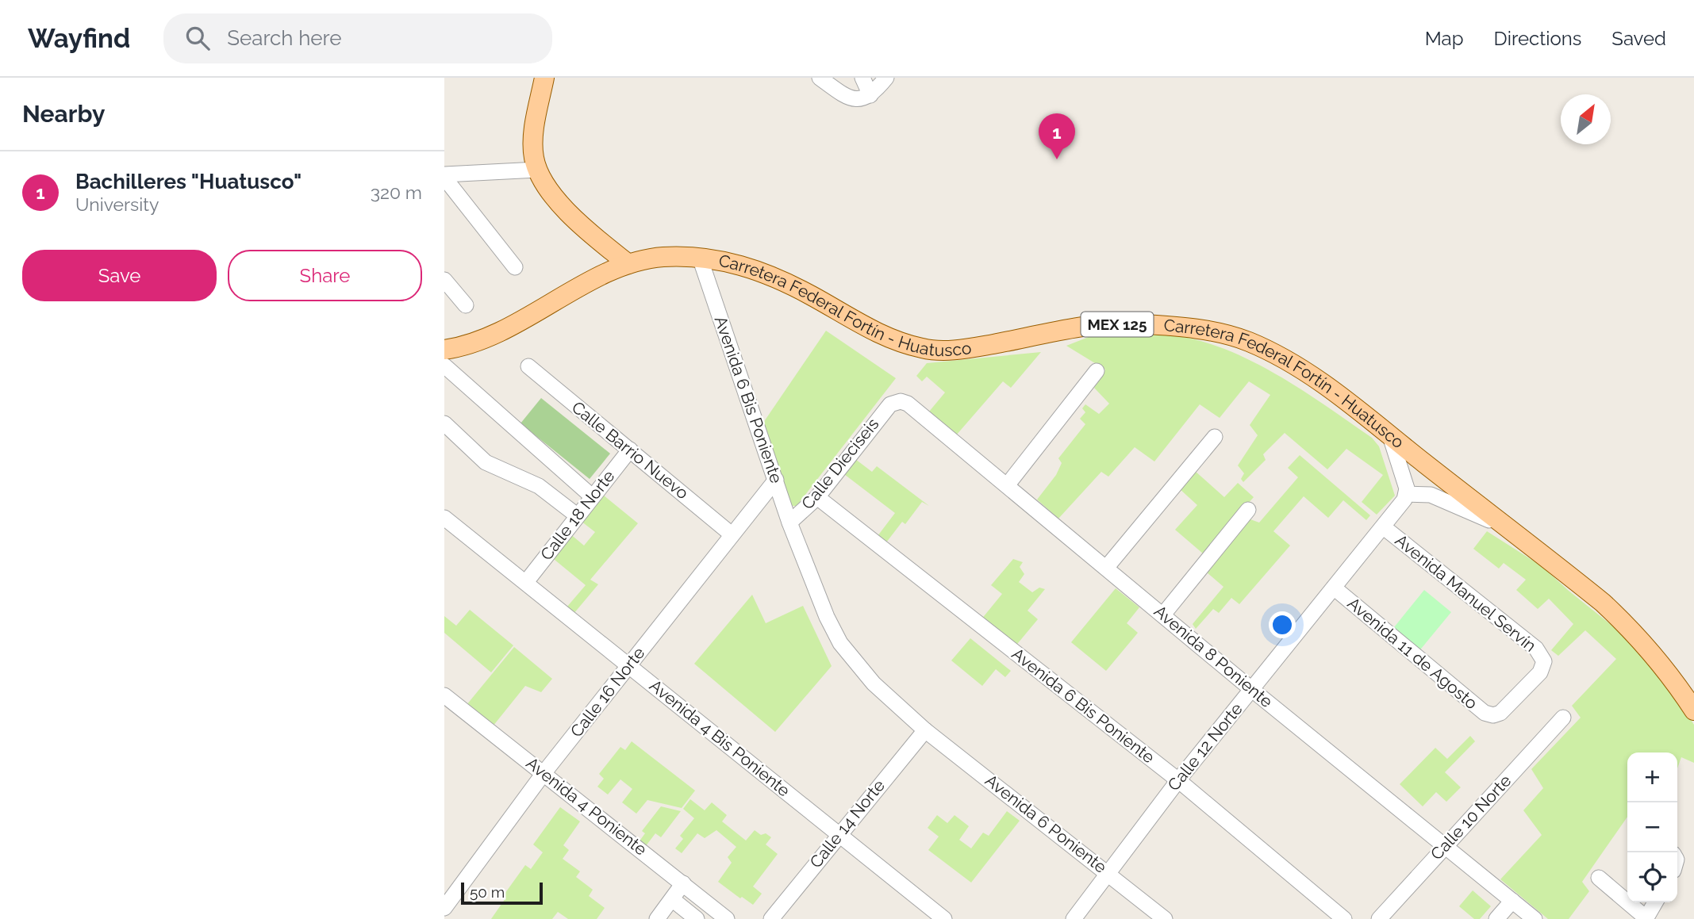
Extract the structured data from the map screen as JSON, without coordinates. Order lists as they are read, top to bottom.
{
  "streets": {
    "main road": ["Carretera Federal Fortín - Huatusco", "MEX 125"],
    "street": [
      "Avenida 6 Bis Poniente",
      "Calle Barrio Nuevo",
      "Calle Dieciseis",
      "Calle 18 Norte",
      "Avenida Manuel Servín",
      "Avenida 11 de Agosto",
      "Avenida 8 Poniente",
      "Calle 16 Norte",
      "Avenida 4 Bis Poniente",
      "Calle 12 Norte",
      "Avenida 4 Poniente",
      "Calle 10 Norte",
      "Calle 14 Norte",
      "Avenida 6 Poniente"
    ]
  },
  "crossings": [
    ["Carretera Federal Fortín - Huatusco", "Avenida 6 Bis Poniente"],
    ["Avenida 6 Bis Poniente", "Calle Dieciseis"],
    ["Avenida 6 Bis Poniente", "Calle 16 Norte"],
    ["Avenida 6 Bis Poniente", "Calle 12 Norte"],
    ["Avenida 6 Bis Poniente", "Calle 14 Norte"],
    ["Avenida 6 Bis Poniente", "Avenida 6 Poniente"],
    ["Calle Barrio Nuevo", "Calle 18 Norte"],
    ["Calle Barrio Nuevo", "Calle 16 Norte"],
    ["Calle Dieciseis", "Avenida 8 Poniente"],
    ["Calle 18 Norte", "Avenida 4 Bis Poniente"],
    ["Avenida Manuel Servín", "Avenida 11 de Agosto"],
    ["Avenida Manuel Servín", "Calle 12 Norte"],
    ["Avenida 11 de Agosto", "Calle 12 Norte"],
    ["Avenida 8 Poniente", "Calle 12 Norte"],
    ["Avenida 8 Poniente", "Calle 10 Norte"],
    ["Calle 16 Norte", "Avenida 4 Bis Poniente"],
    ["Calle 16 Norte", "Avenida 4 Poniente"],
    ["Avenida 4 Bis Poniente", "Calle 14 Norte"],
    ["Calle 12 Norte", "Avenida 6 Poniente"],
    ["Calle 14 Norte", "Avenida 6 Poniente"]
  ],
  "scale_bar": "50 m",
  "north": "top right",
  "page": {
    "header": "Wayfind",
    "search": "Search here",
    "nav": ["Map", "Directions", "Saved"],
    "heading": "Nearby",
    "pins": "1",
    "list": [
      {
        "mark": "1",
        "name": "Bachilleres \"Huatusco\"",
        "note": "University",
        "value": "320 m"
      }
    ],
    "buttons": ["Save", "Share"],
    "map_buttons": ["+", "−"],
    "scale": "50 m"
  }
}
